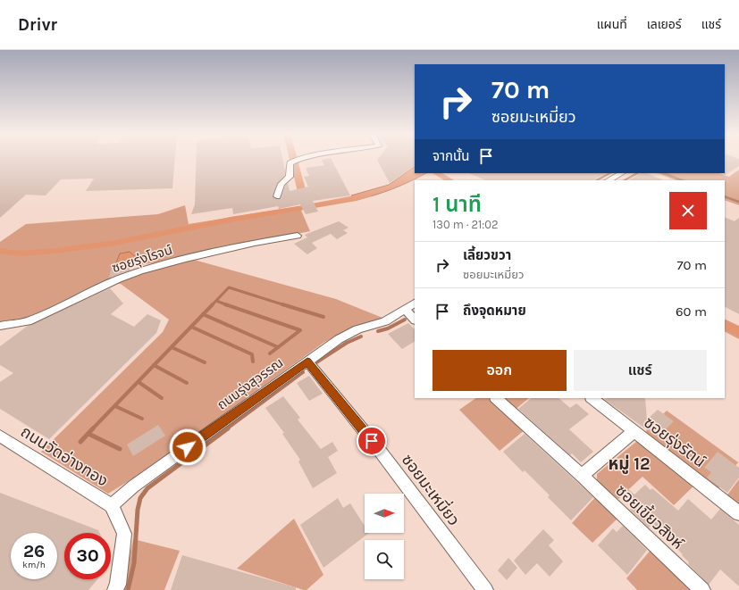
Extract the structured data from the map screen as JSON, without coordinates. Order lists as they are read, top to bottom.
{
  "streets": {
    "street": [
      "ซอยรุ่งโรจน์",
      "ถนนรุ่งสุวรรณ",
      "ซอยรุ่งรัตน์",
      "ถนนวัดอ่างทอง",
      "ซอยมะเหมี่ยว",
      "ซอยเขี้ยวสิงห์"
    ]
  },
  "crossings": [
    ["ถนนรุ่งสุวรรณ", "ถนนวัดอ่างทอง"],
    ["ถนนรุ่งสุวรรณ", "ซอยมะเหมี่ยว"]
  ],
  "districts": ["หมู่ 12"],
  "north": "right",
  "page": {
    "header": "Drivr",
    "nav": ["แผนที่", "เลเยอร์", "แชร์"],
    "turn": ["70 m", "ซอยมะเหมี่ยว"],
    "then": "จากนั้น",
    "heading": ["1 นาที", "130 m · 21:02"],
    "list": [
      {
        "name": "เลี้ยวขวา",
        "note": "ซอยมะเหมี่ยว",
        "value": "70 m"
      },
      {
        "name": "ถึงจุดหมาย",
        "value": "60 m"
      }
    ],
    "buttons": ["ออก", "แชร์"],
    "speed": "26 km/h",
    "limit": "30"
  }
}
